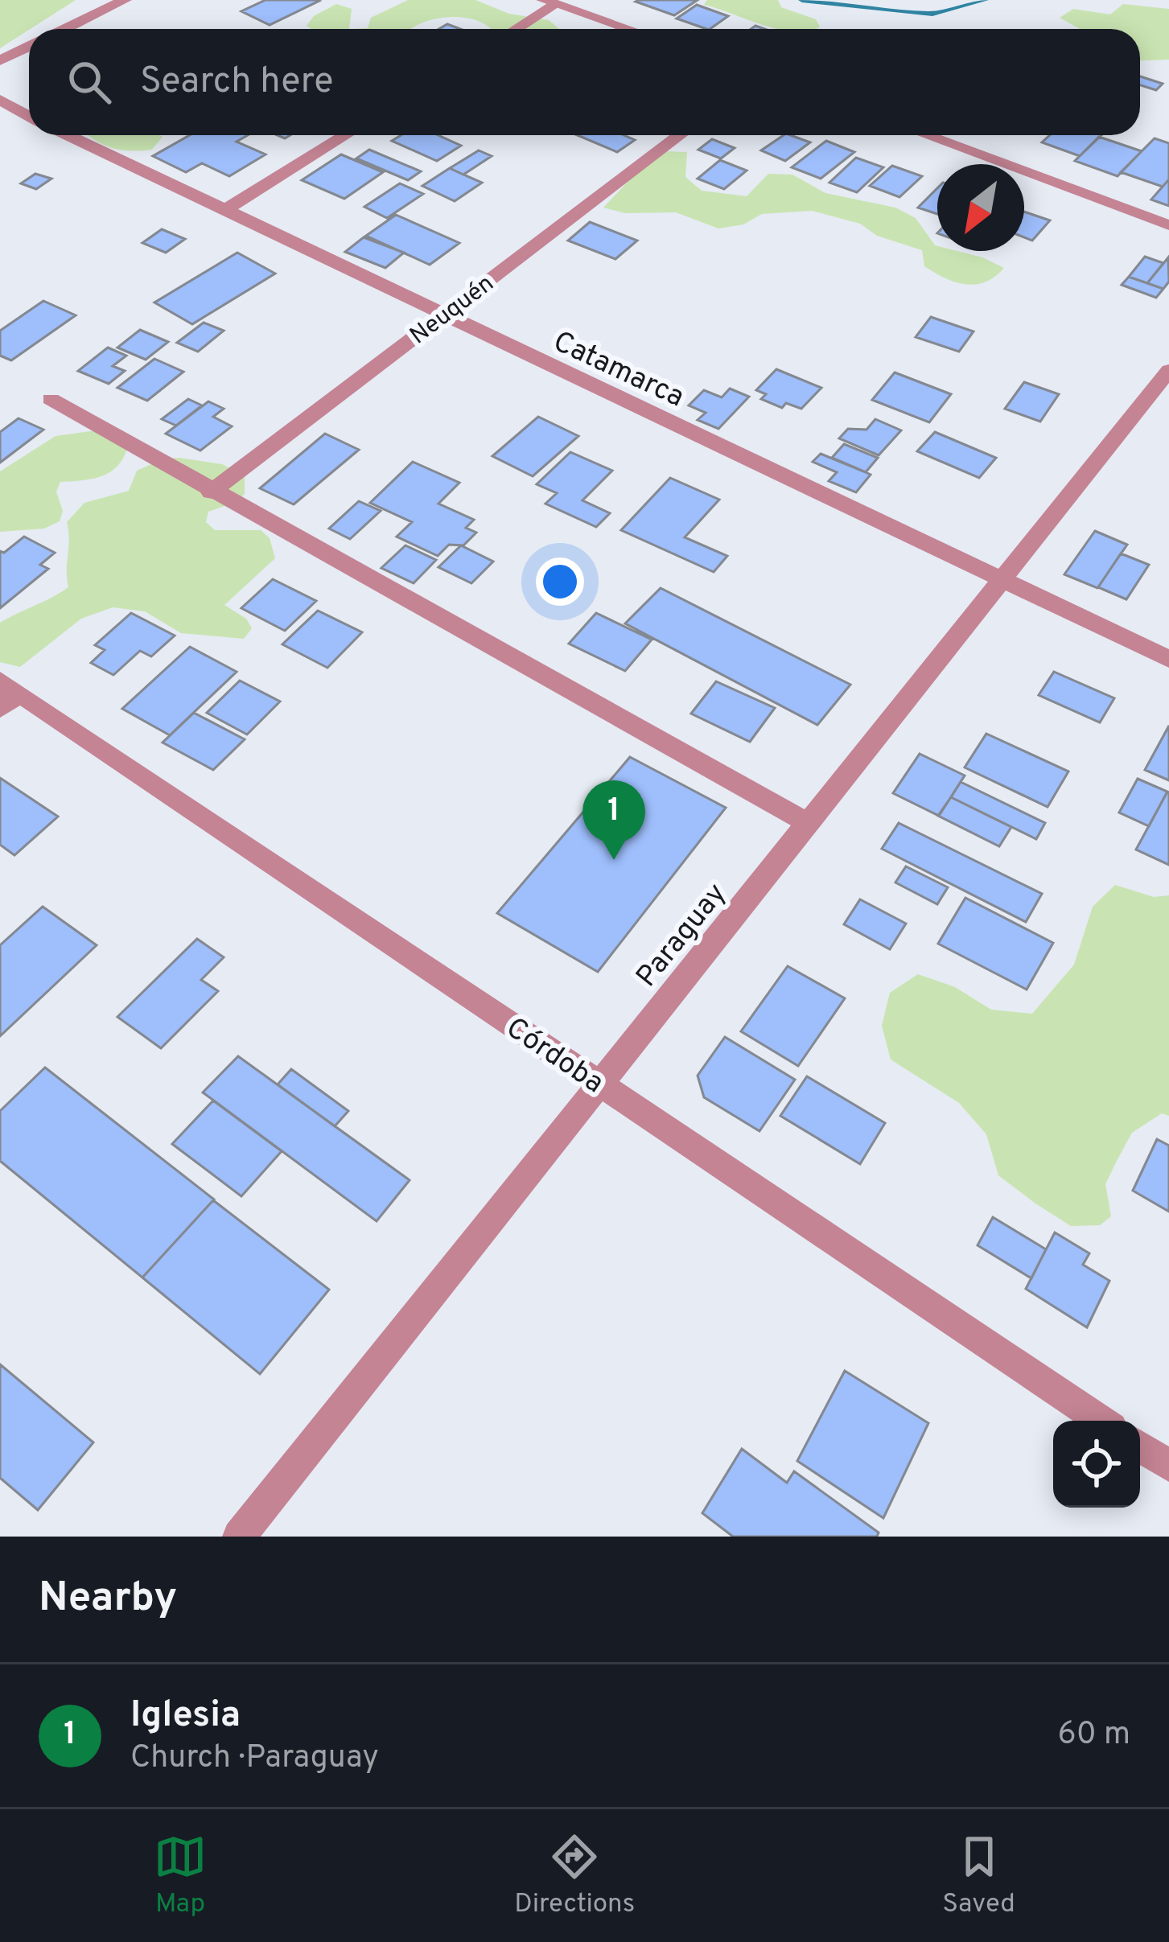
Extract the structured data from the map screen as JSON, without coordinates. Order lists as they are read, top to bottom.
{
  "streets": {
    "street": [
      "Neuquén",
      "Catamarca",
      "Paraguay",
      "Córdoba"
    ]
  },
  "crossings": [
    ["Neuquén", "Catamarca"],
    ["Catamarca", "Paraguay"],
    ["Paraguay", "Córdoba"]
  ],
  "north": "bottom left",
  "page": {
    "search": "Search here",
    "pins": "1",
    "heading": "Nearby",
    "list": [
      {
        "mark": "1",
        "name": "Iglesia",
        "note": "Church · Paraguay",
        "value": "60 m"
      }
    ],
    "nav": ["Map", "Directions", "Saved"]
  }
}
